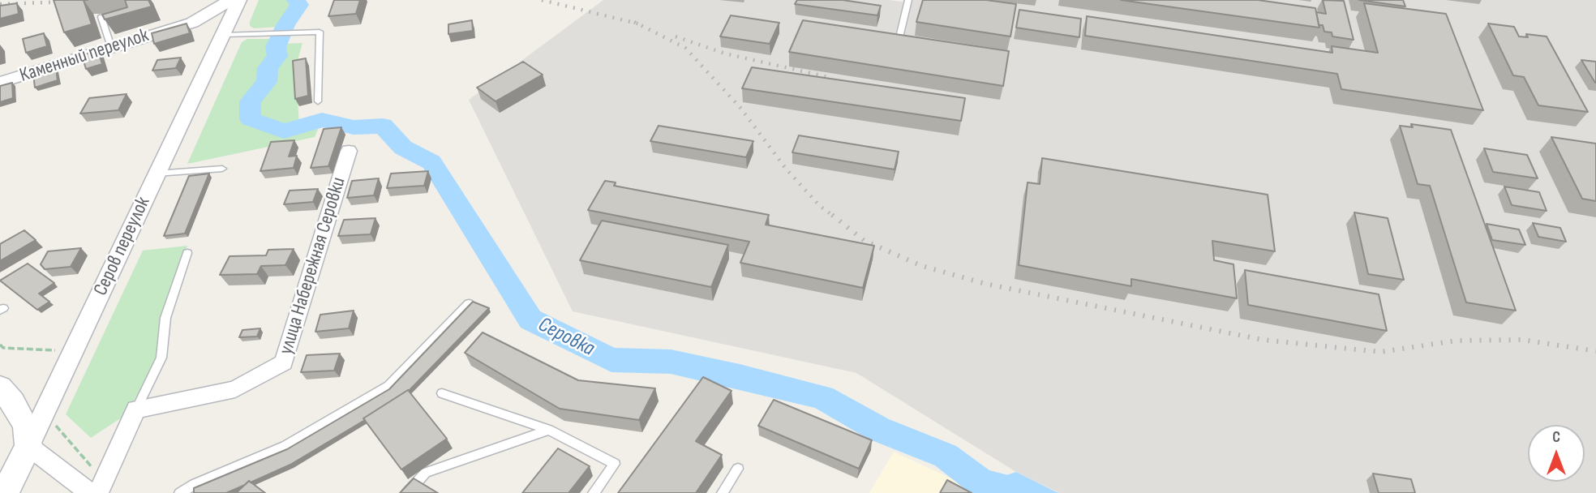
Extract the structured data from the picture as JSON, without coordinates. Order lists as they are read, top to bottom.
{
  "streets": {
    "main road": ["Серов переулок"],
    "street": ["Каменный переулок", "улица Набережная Серовки"]
  },
  "water": ["Серовка"],
  "north": "top"
}
